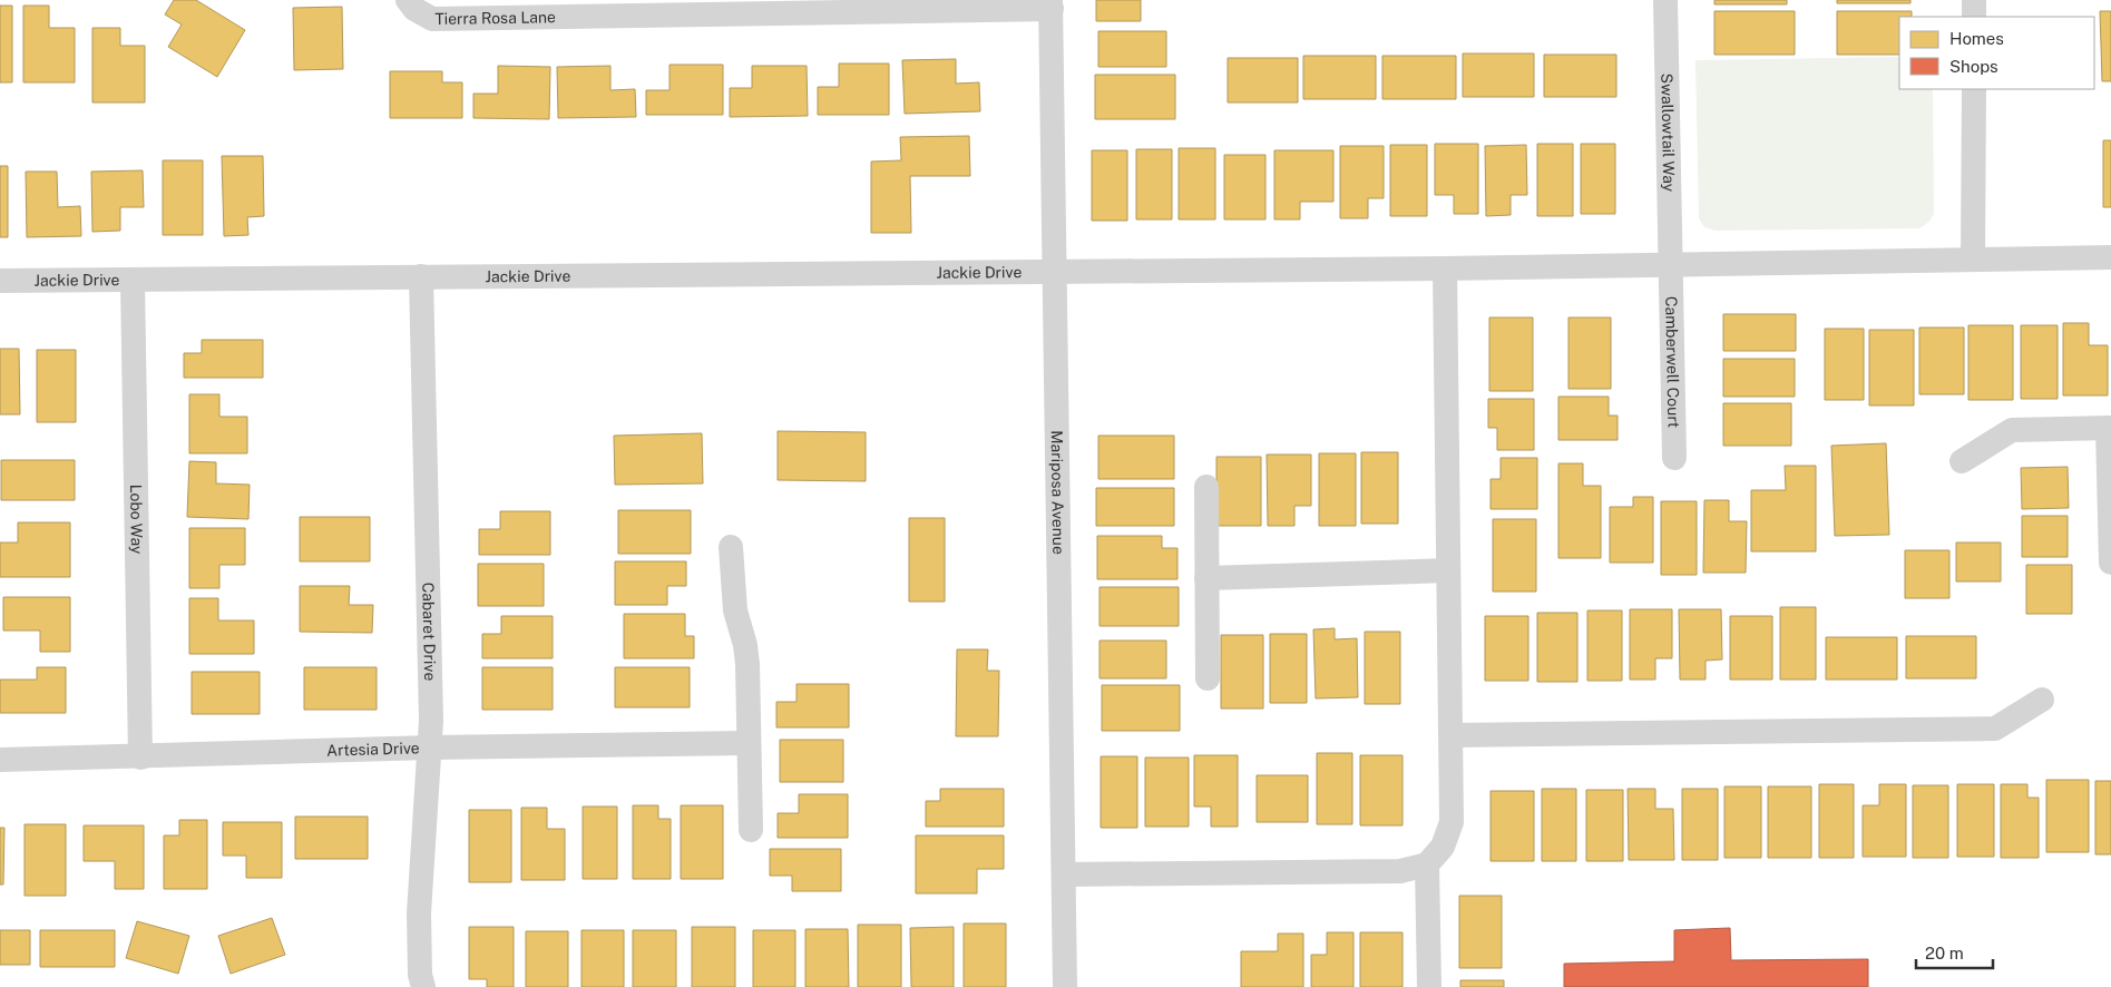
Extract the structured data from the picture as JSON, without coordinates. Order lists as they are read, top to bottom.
{
  "streets": {
    "street": [
      "Tierra Rosa Lane",
      "Swallowtail Way",
      "Jackie Drive",
      "Camberwell Court",
      "Mariposa Avenue",
      "Lobo Way",
      "Cabaret Drive",
      "Artesia Drive"
    ]
  },
  "crossings": [
    ["Tierra Rosa Lane", "Mariposa Avenue"],
    ["Swallowtail Way", "Jackie Drive"],
    ["Swallowtail Way", "Camberwell Court"],
    ["Jackie Drive", "Camberwell Court"],
    ["Jackie Drive", "Mariposa Avenue"],
    ["Jackie Drive", "Lobo Way"],
    ["Jackie Drive", "Cabaret Drive"],
    ["Lobo Way", "Artesia Drive"],
    ["Cabaret Drive", "Artesia Drive"]
  ],
  "legend": ["Homes", "Shops"],
  "scale_bar": "20 m"
}
